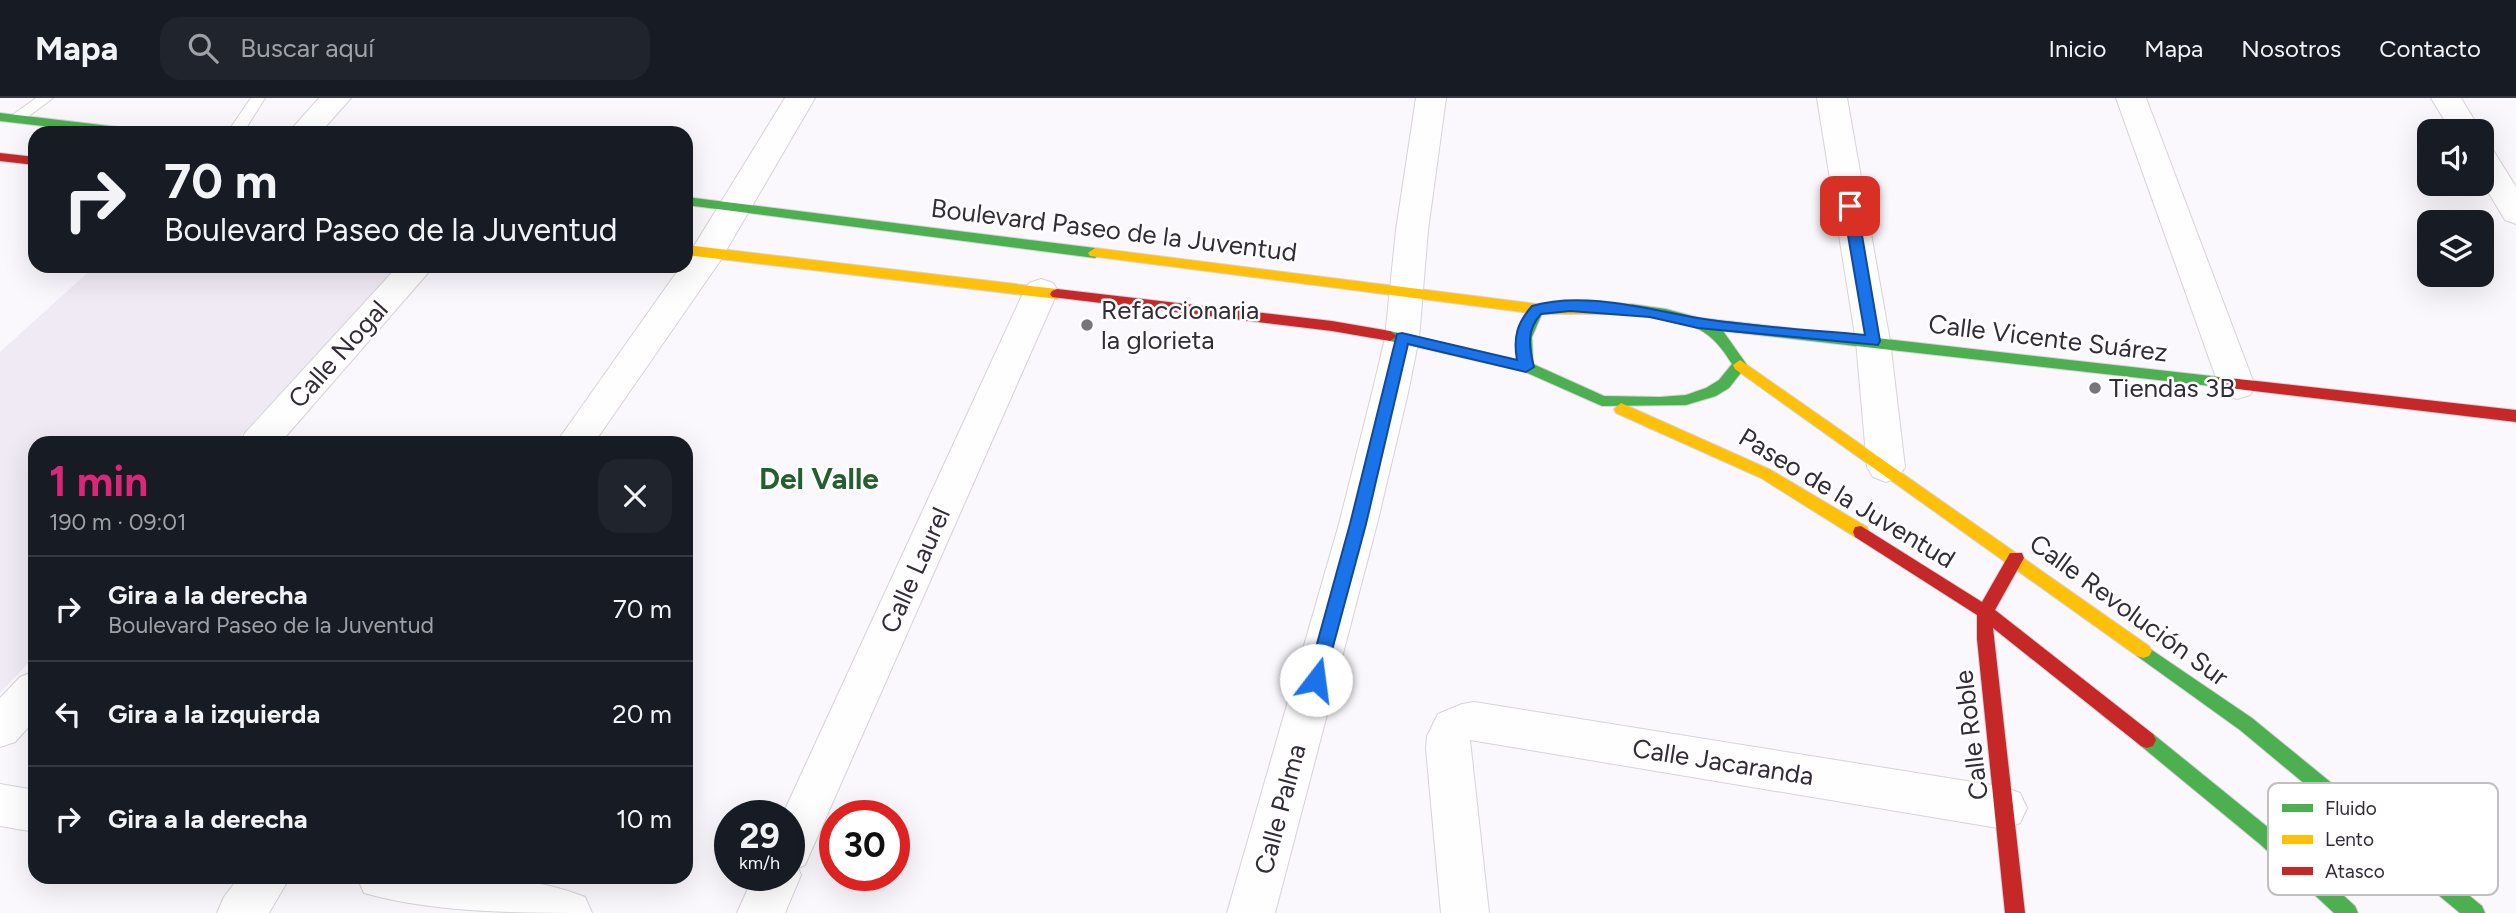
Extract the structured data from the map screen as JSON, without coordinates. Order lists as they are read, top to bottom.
{
  "streets": {
    "main road": [
      "Boulevard Paseo de la Juventud",
      "Calle Vicente Suárez",
      "Paseo de la Juventud",
      "Calle Revolución Sur",
      "Calle Roble"
    ],
    "street": [
      "Calle Nogal",
      "Calle Laurel",
      "Calle Jacaranda",
      "Calle Palma"
    ]
  },
  "crossings": [
    ["Boulevard Paseo de la Juventud", "Calle Vicente Suárez"],
    ["Boulevard Paseo de la Juventud", "Calle Revolución Sur"],
    ["Boulevard Paseo de la Juventud", "Calle Palma"],
    ["Calle Vicente Suárez", "Calle Revolución Sur"],
    ["Paseo de la Juventud", "Calle Roble"],
    ["Calle Roble", "Calle Jacaranda"]
  ],
  "districts": ["Del Valle"],
  "places": ["Refaccionaria la glorieta", "Tiendas 3B"],
  "legend": ["Fluido", "Lento", "Atasco"],
  "page": {
    "header": "Mapa",
    "search": "Buscar aquí",
    "nav": [
      "Inicio",
      "Mapa",
      "Nosotros",
      "Contacto"
    ],
    "turn": ["70 m", "Boulevard Paseo de la Juventud"],
    "heading": ["1 min", "190 m · 09:01"],
    "list": [
      {
        "name": "Gira a la derecha",
        "note": "Boulevard Paseo de la Juventud",
        "value": "70 m"
      },
      {
        "name": "Gira a la izquierda",
        "value": "20 m"
      },
      {
        "name": "Gira a la derecha",
        "value": "10 m"
      }
    ],
    "speed": "29 km/h",
    "limit": "30"
  }
}
